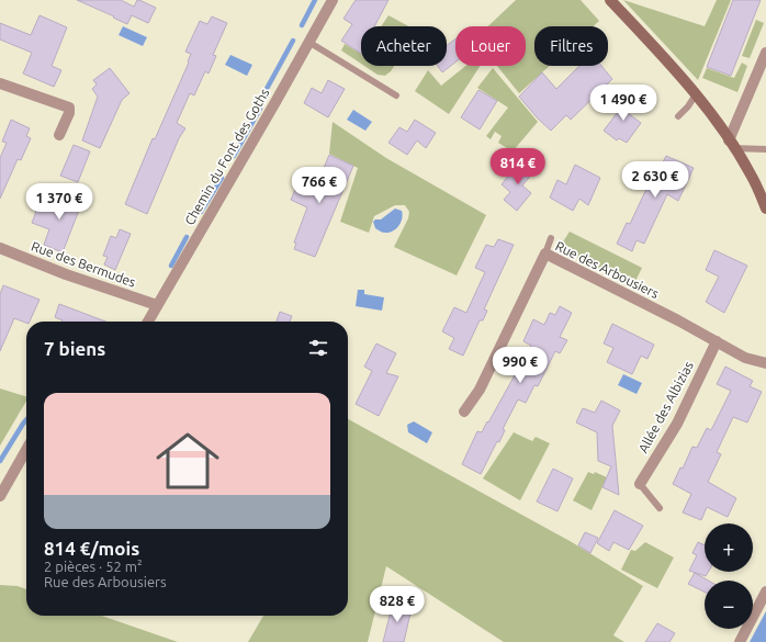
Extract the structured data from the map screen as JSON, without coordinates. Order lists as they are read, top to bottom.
{
  "streets": {
    "street": [
      "Chemin du Font des Goths",
      "Rue des Bermudes",
      "Rue des Arbousiers",
      "Allée des Albizias"
    ]
  },
  "crossings": [
    ["Chemin du Font des Goths", "Rue des Bermudes"],
    ["Rue des Arbousiers", "Allée des Albizias"]
  ],
  "page": {
    "chip": ["Acheter", "Louer", "Filtres"],
    "price": [
      "1 490 €",
      "814 €",
      "2 630 €",
      "766 €",
      "1 370 €",
      "990 €",
      "828 €"
    ],
    "heading": "7 biens",
    "list": [
      {
        "name": "814 €/mois",
        "note": "2 pièces · 52 m² · Rue des Arbousiers"
      }
    ],
    "map_buttons": ["+", "−"]
  }
}
